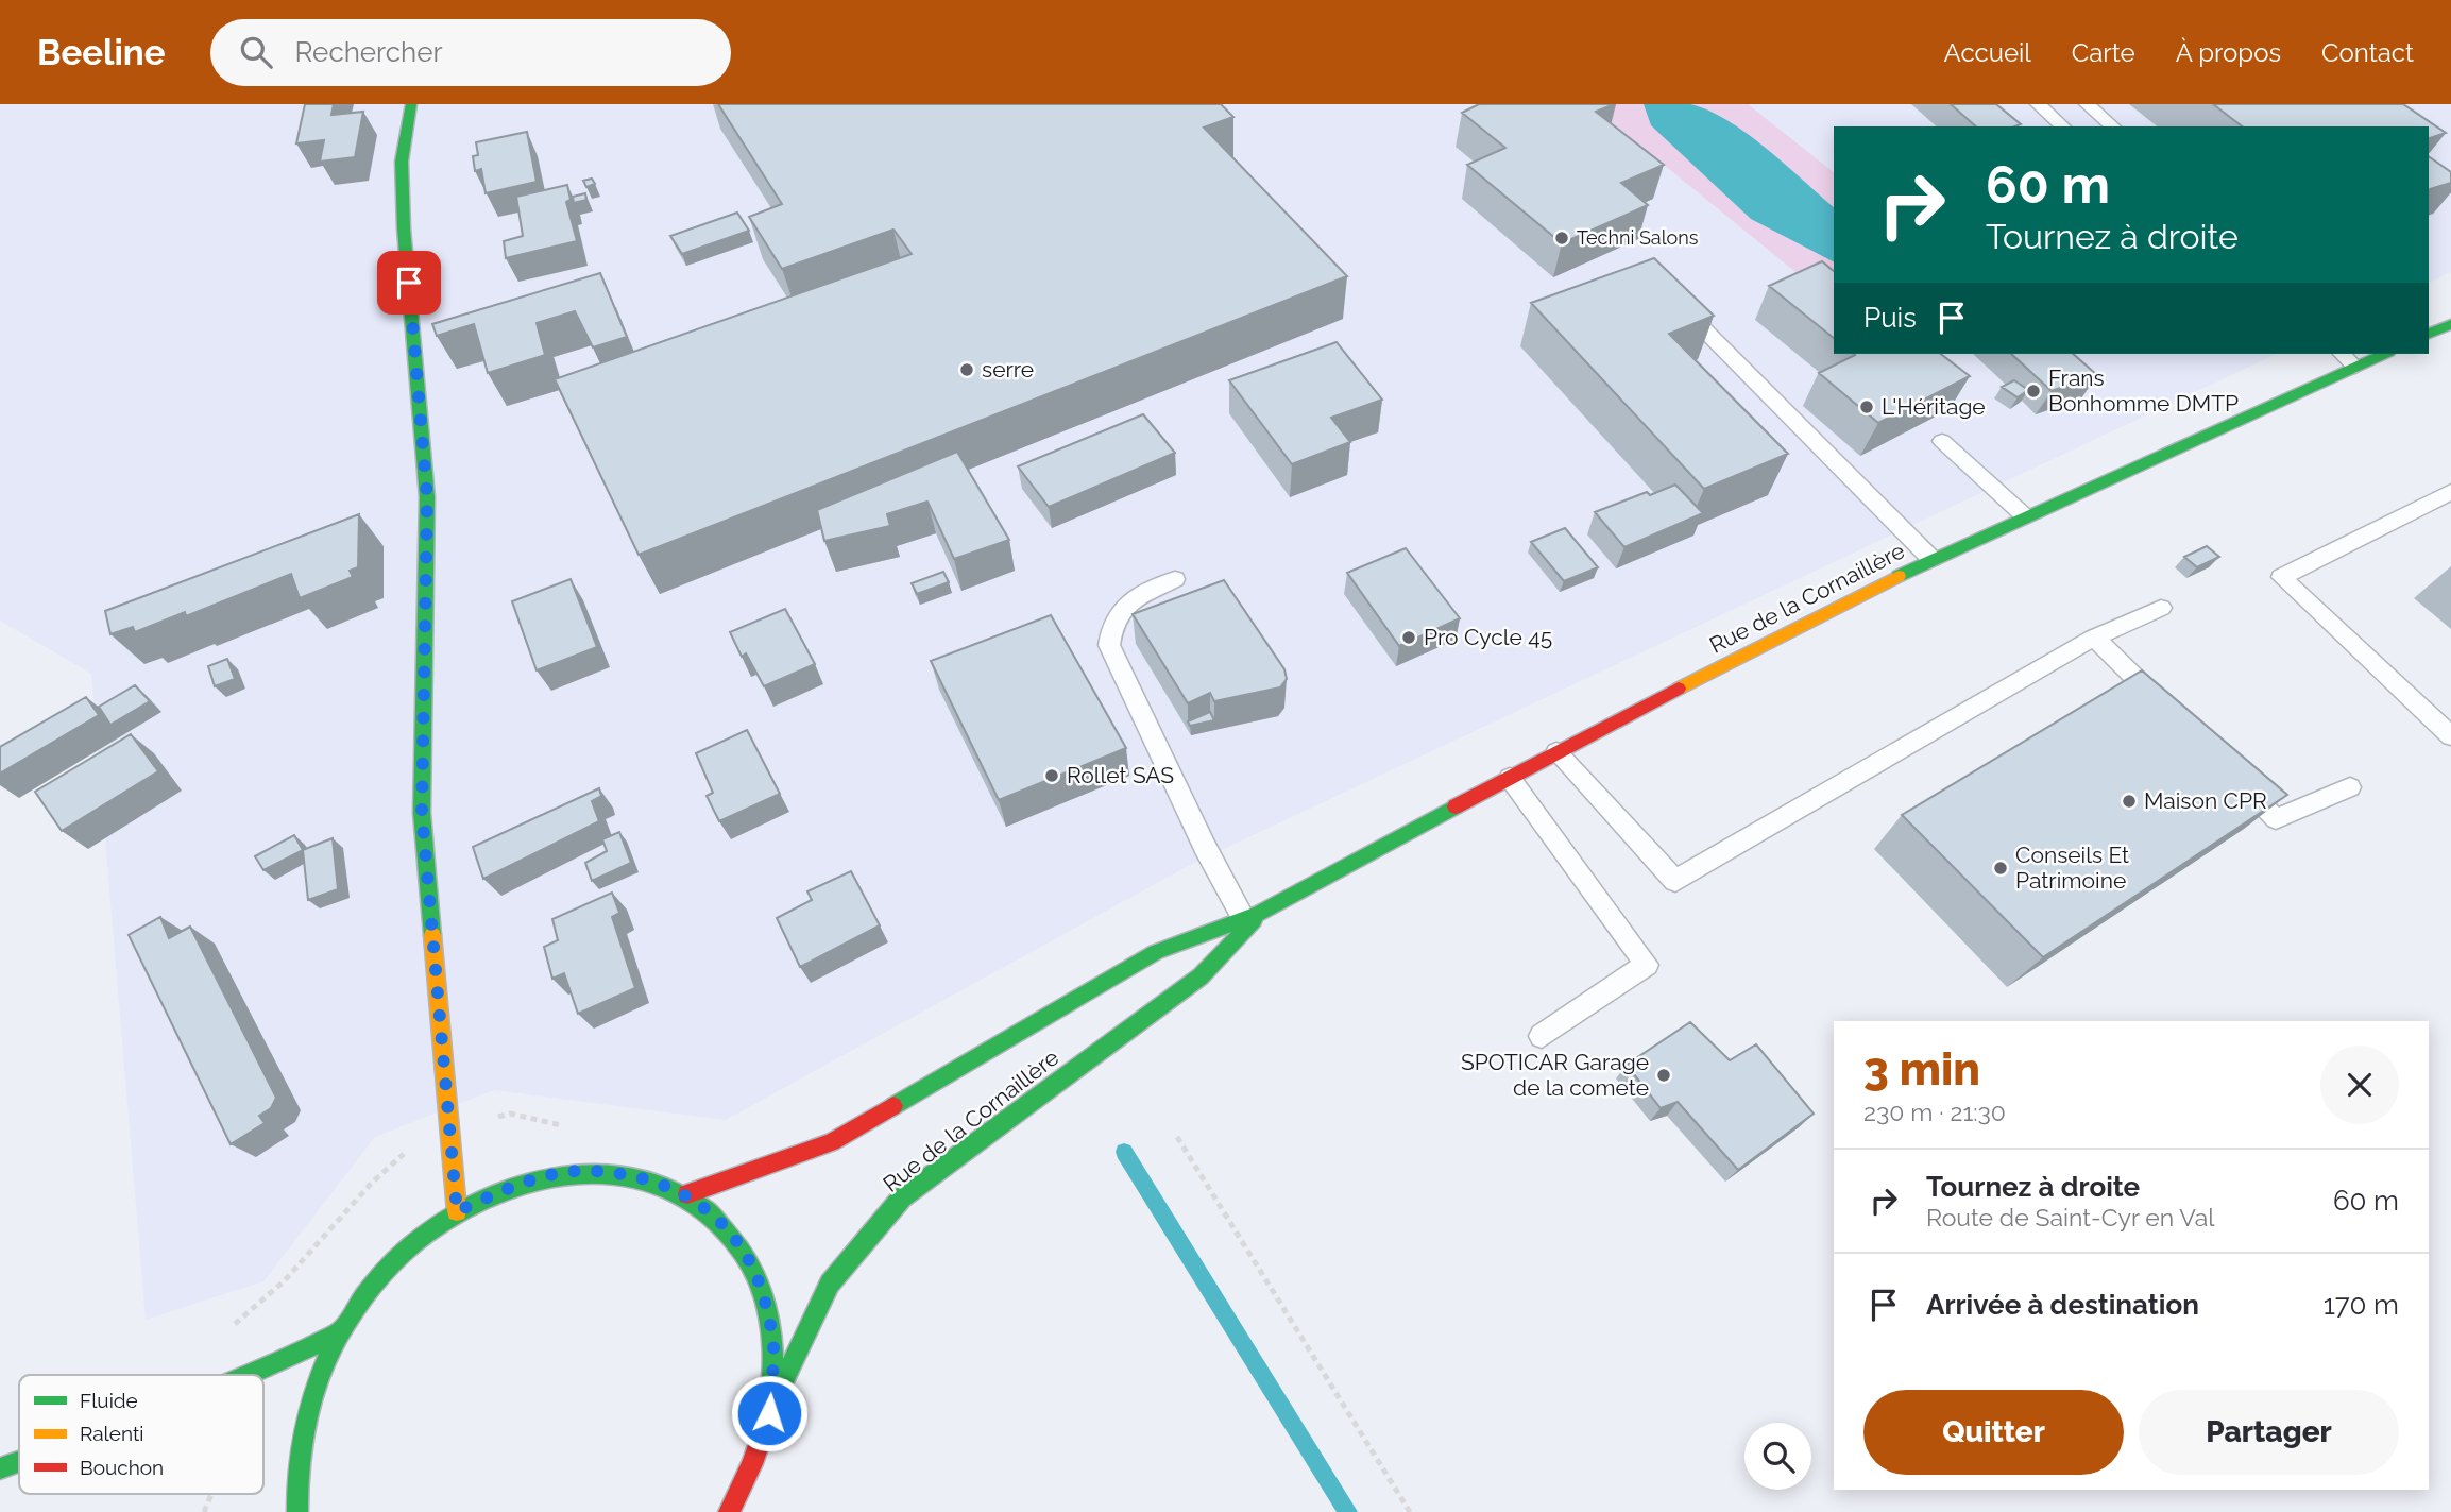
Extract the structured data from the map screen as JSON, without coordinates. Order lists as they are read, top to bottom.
{
  "streets": {
    "main road": ["Rue de la Cornaillère"]
  },
  "places": [
    "Techni Salons",
    "serre",
    "Frans Bonhomme DMTP",
    "L'Héritage",
    "Pro Cycle 45",
    "Rollet SAS",
    "Maison CPR",
    "Conseils Et Patrimoine",
    "SPOTICAR Garage de la comete"
  ],
  "legend": ["Fluide", "Ralenti", "Bouchon"],
  "page": {
    "header": "Beeline",
    "search": "Rechercher",
    "nav": [
      "Accueil",
      "Carte",
      "À propos",
      "Contact"
    ],
    "turn": ["60 m", "Tournez à droite"],
    "then": "Puis",
    "heading": ["3 min", "230 m · 21:30"],
    "list": [
      {
        "name": "Tournez à droite",
        "note": "Route de Saint-Cyr en Val",
        "value": "60 m"
      },
      {
        "name": "Arrivée à destination",
        "value": "170 m"
      }
    ],
    "buttons": ["Quitter", "Partager"]
  }
}
